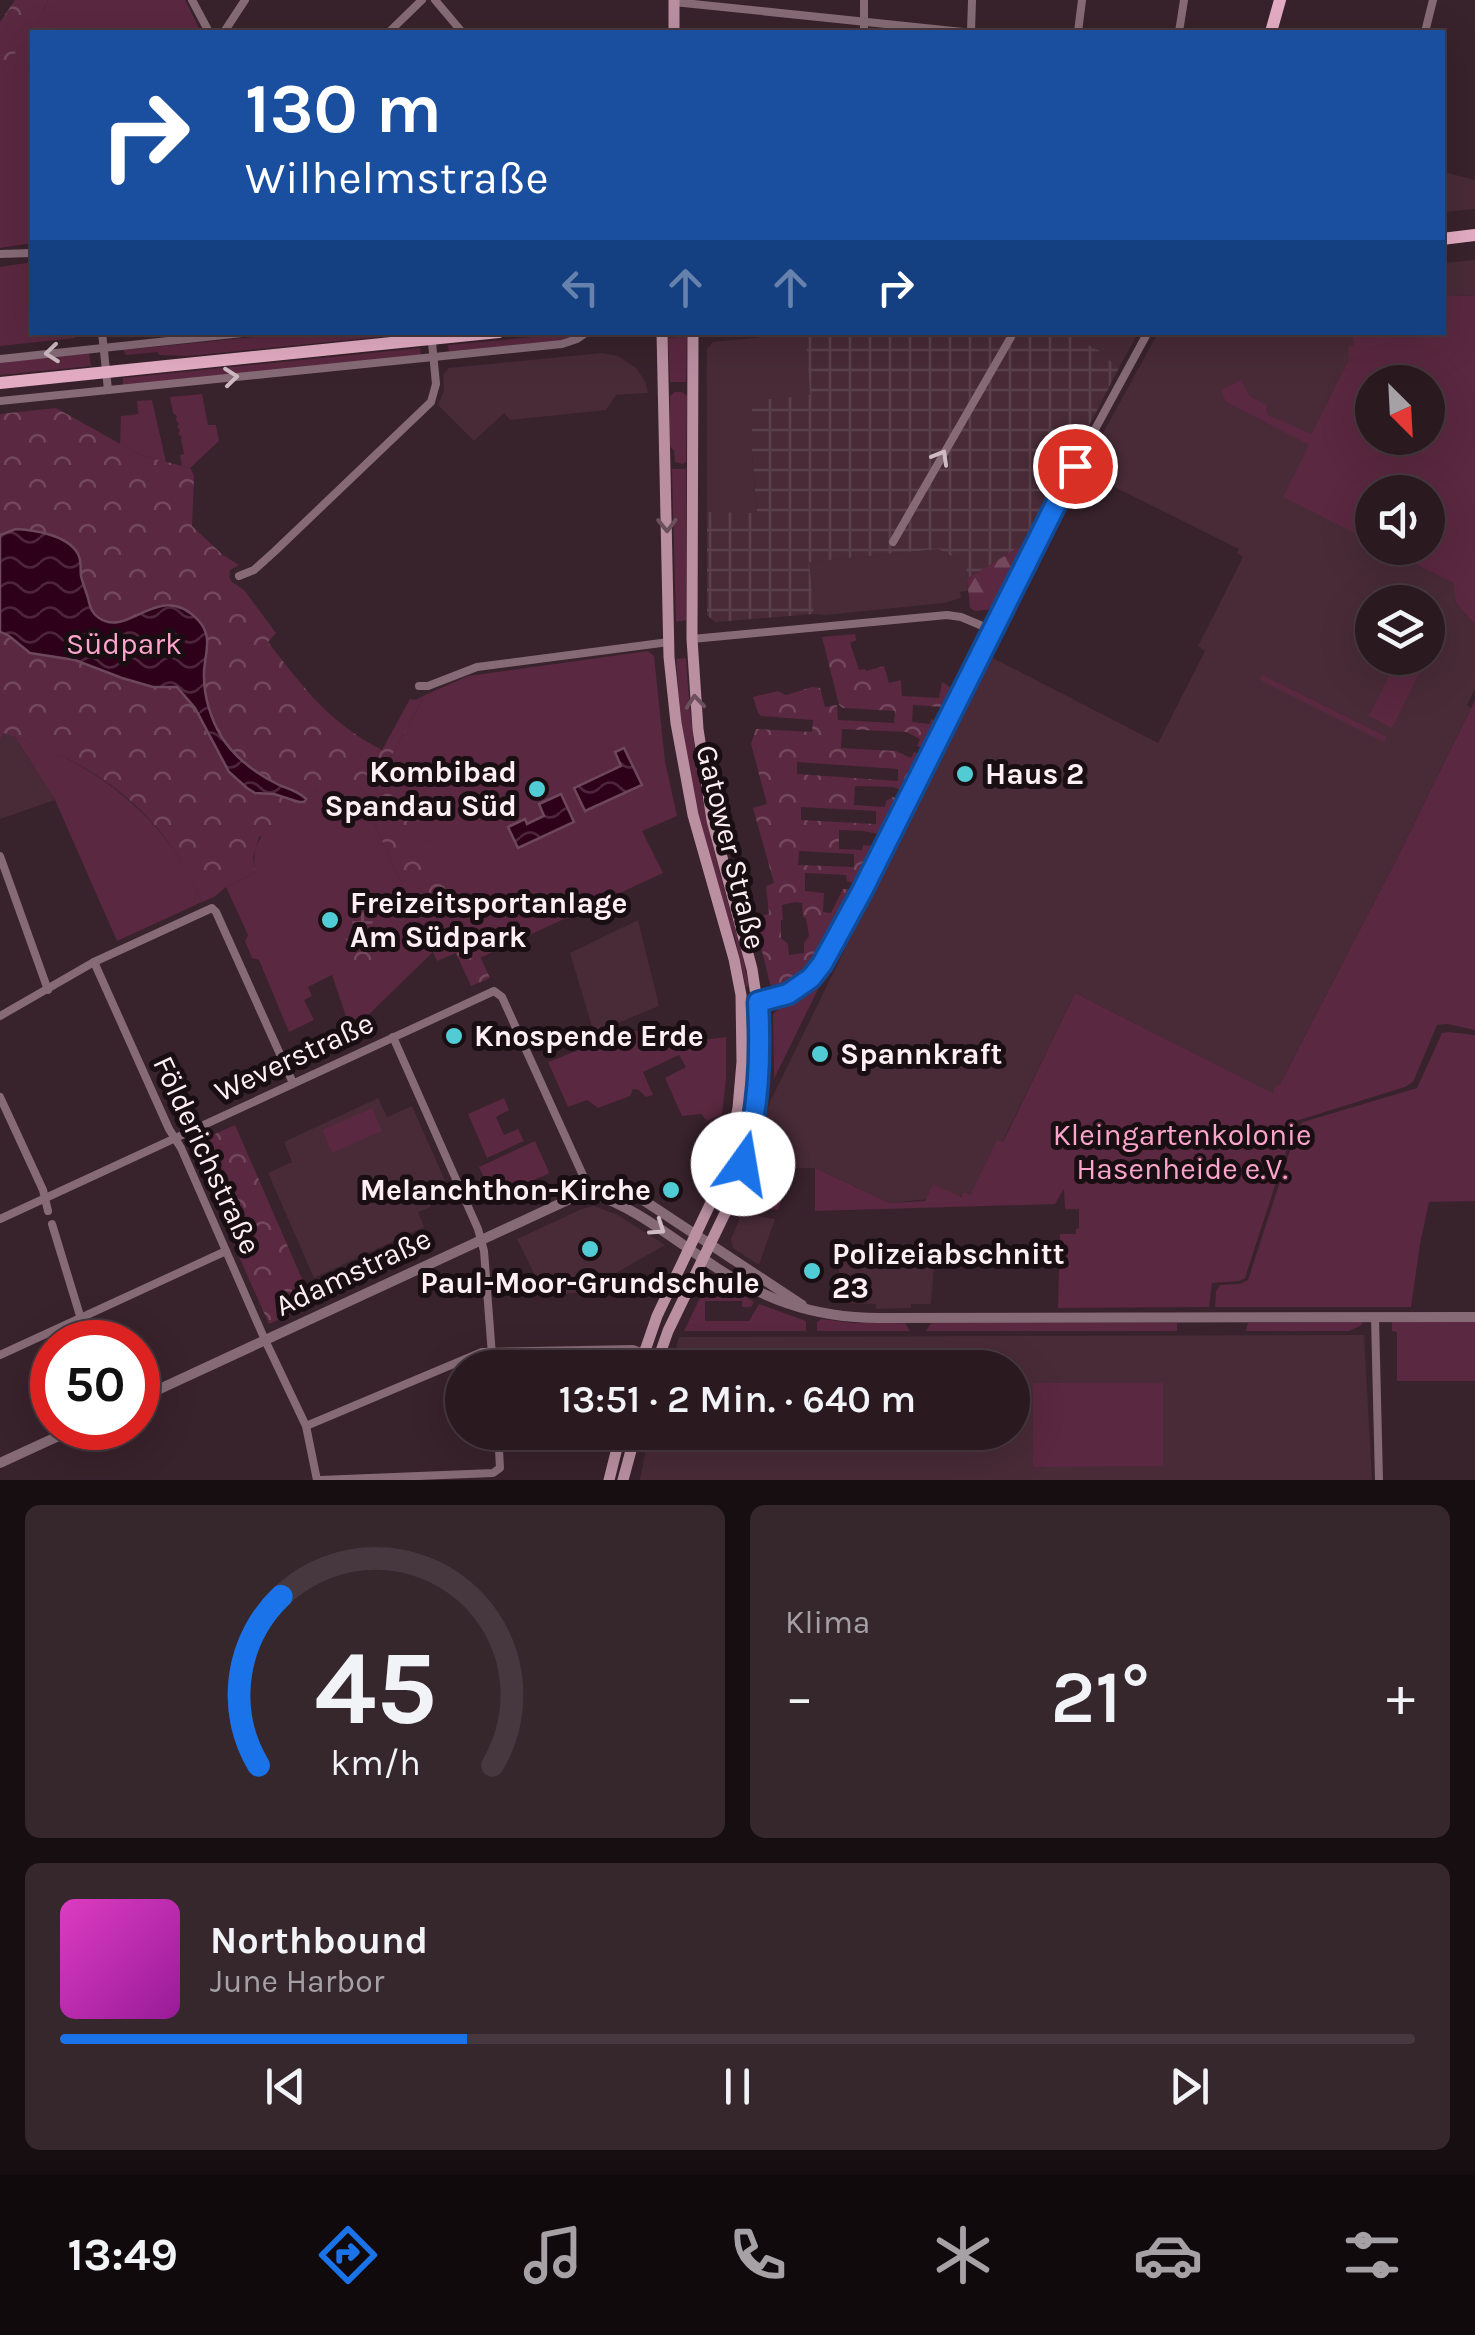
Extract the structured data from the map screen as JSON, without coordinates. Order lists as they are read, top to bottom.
{
  "streets": {
    "main road": ["Gatower Straße"],
    "street": ["Weverstraße", "Földerichstraße", "Adamstraße"]
  },
  "crossings": [
    ["Weverstraße", "Földerichstraße"],
    ["Weverstraße", "Adamstraße"],
    ["Földerichstraße", "Adamstraße"]
  ],
  "parks": ["Südpark", "Kleingartenkolonie Hasenheide e.V."],
  "places": [
    "Haus 2",
    "Kombibad Spandau Süd",
    "Freizeitsportanlage Am Südpark",
    "Knospende Erde",
    "Spannkraft",
    "Melanchthon-Kirche",
    "Paul-Moor-Grundschule",
    "Polizeiabschnitt 23"
  ],
  "north": "bottom right",
  "page": {
    "turn": ["130 m", "Wilhelmstraße"],
    "limit": "50",
    "trip": "13:51 · 2 Min. · 640 m",
    "tile": "Klima",
    "heat": ["−", "21°", "+"],
    "song": ["Northbound", "June Harbor"],
    "tabs": "13:49",
    "gauge": ["45", "km/h"]
  }
}
